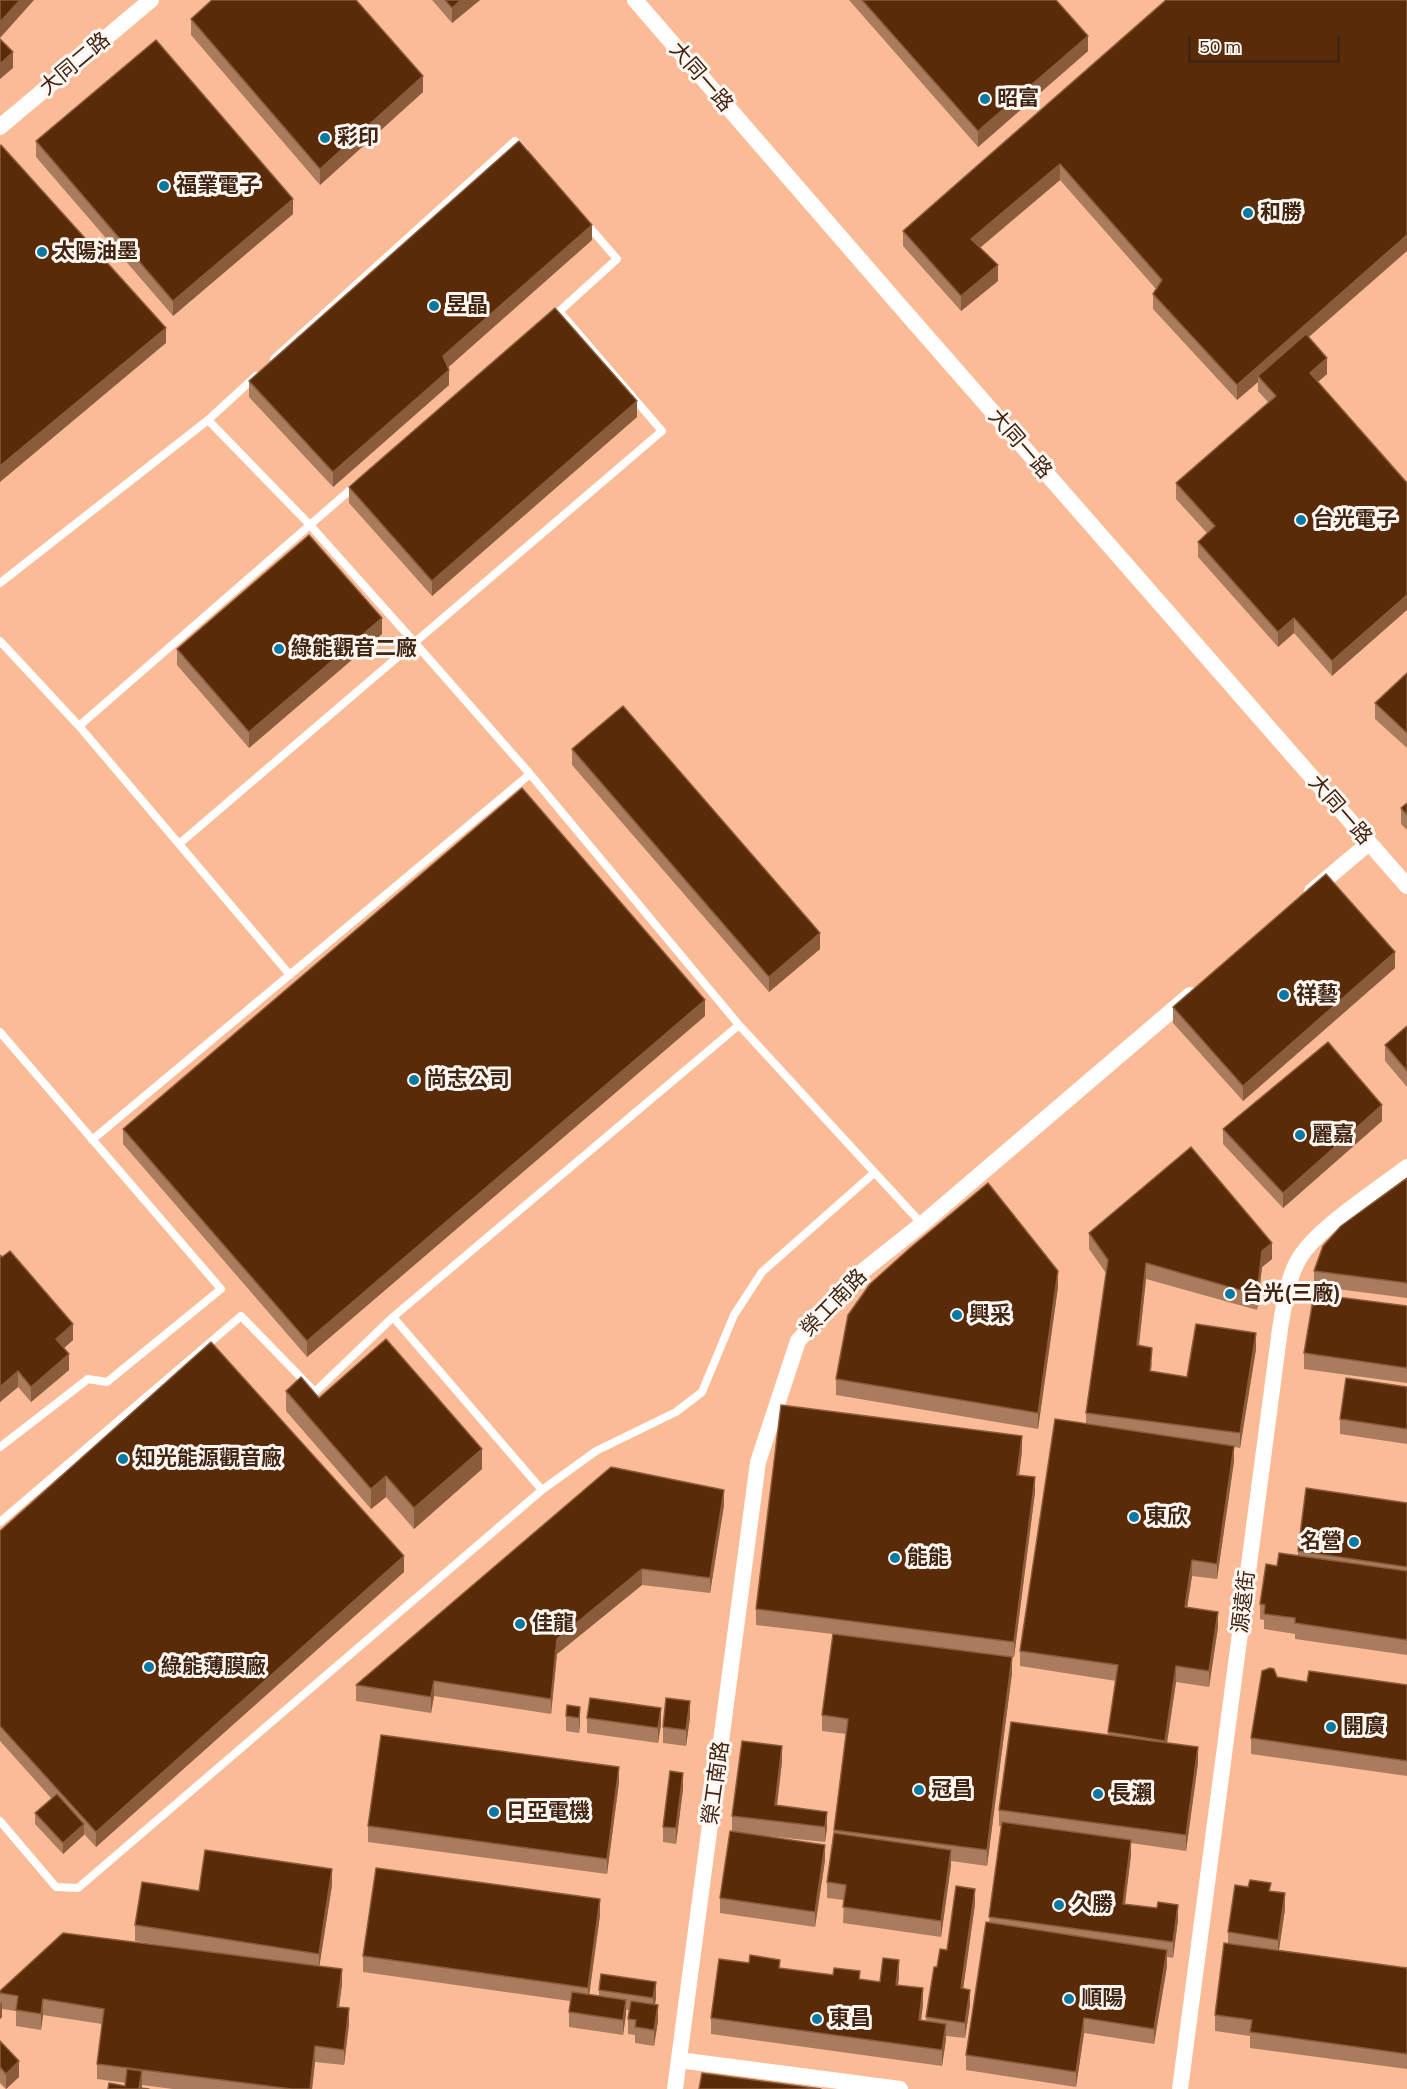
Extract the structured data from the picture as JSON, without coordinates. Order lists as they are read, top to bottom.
{
  "streets": {
    "street": [
      "大同二路",
      "大同一路",
      "榮工南路",
      "源遠街"
    ]
  },
  "places": [
    "昭富",
    "彩印",
    "福業電子",
    "和勝",
    "太陽油墨",
    "昱晶",
    "台光電子",
    "綠能觀音二廠",
    "祥藝",
    "尚志公司",
    "麗嘉",
    "台光(三廠)",
    "興采",
    "知光能源觀音廠",
    "東欣",
    "名營",
    "能能",
    "佳龍",
    "綠能薄膜廠",
    "開廣",
    "冠昌",
    "長瀨",
    "日亞電機",
    "久勝",
    "順陽",
    "東昌"
  ],
  "scale_bar": "50 m"
}
